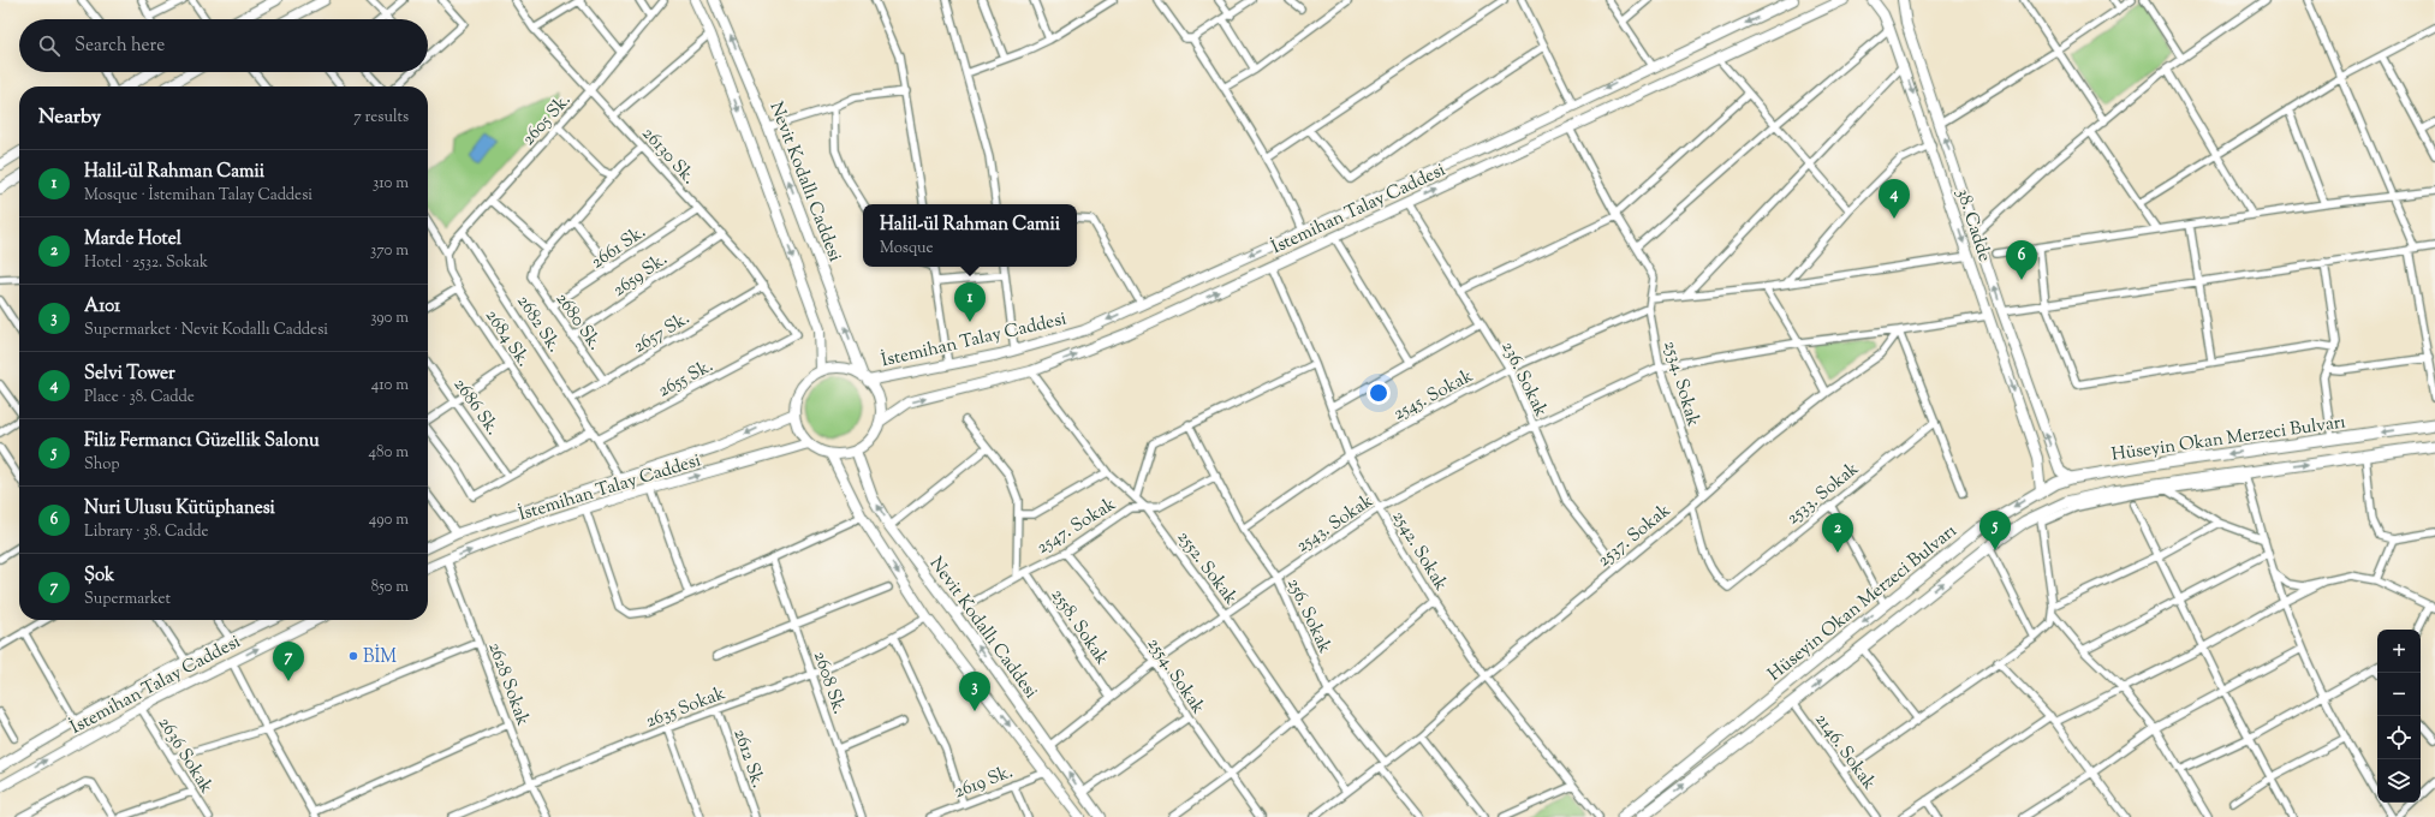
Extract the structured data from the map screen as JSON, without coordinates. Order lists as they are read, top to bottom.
{
  "streets": {
    "main road": [
      "Nevit Kodallı Caddesi",
      "İstemihan Talay Caddesi",
      "38. Cadde",
      "Hüseyin Okan Merzeci Bulvarı"
    ],
    "street": [
      "2605 Sk.",
      "26130 Sk.",
      "2661 Sk.",
      "2659 Sk.",
      "2680 Sk.",
      "2682 Sk.",
      "2657 Sk.",
      "2684 Sk.",
      "2655 Sk.",
      "236. Sokak",
      "2534. Sokak",
      "2545. Sokak",
      "2686 Sk.",
      "2533. Sokak",
      "2543. Sokak",
      "2547. Sokak",
      "2537. Sokak",
      "2542. Sokak",
      "2552. Sokak",
      "256. Sokak",
      "2558. Sokak",
      "2554. Sokak",
      "2608 Sk.",
      "2628 Sokak",
      "2635 Sokak",
      "2146. Sokak",
      "2636 Sokak",
      "2612 Sk.",
      "2619 Sk."
    ]
  },
  "crossings": [
    ["2605 Sk.", "26130 Sk."],
    ["2605 Sk.", "2682 Sk."],
    ["2605 Sk.", "2684 Sk."],
    ["26130 Sk.", "2661 Sk."],
    ["26130 Sk.", "2659 Sk."],
    ["26130 Sk.", "2657 Sk."],
    ["26130 Sk.", "2655 Sk."],
    ["Nevit Kodallı Caddesi", "İstemihan Talay Caddesi"],
    ["Nevit Kodallı Caddesi", "2543. Sokak"],
    ["Nevit Kodallı Caddesi", "2547. Sokak"],
    ["Nevit Kodallı Caddesi", "2635 Sokak"],
    ["Nevit Kodallı Caddesi", "2619 Sk."],
    ["İstemihan Talay Caddesi", "236. Sokak"],
    ["İstemihan Talay Caddesi", "2542. Sokak"],
    ["İstemihan Talay Caddesi", "2552. Sokak"],
    ["İstemihan Talay Caddesi", "2628 Sokak"],
    ["İstemihan Talay Caddesi", "2636 Sokak"],
    ["38. Cadde", "Hüseyin Okan Merzeci Bulvarı"],
    ["2661 Sk.", "2680 Sk."],
    ["2659 Sk.", "2680 Sk."],
    ["2680 Sk.", "2657 Sk."],
    ["2682 Sk.", "2657 Sk."],
    ["236. Sokak", "2545. Sokak"],
    ["236. Sokak", "2543. Sokak"],
    ["236. Sokak", "2537. Sokak"],
    ["2534. Sokak", "2545. Sokak"],
    ["2534. Sokak", "2543. Sokak"],
    ["2534. Sokak", "2537. Sokak"],
    ["2545. Sokak", "2542. Sokak"],
    ["2545. Sokak", "256. Sokak"],
    ["Hüseyin Okan Merzeci Bulvarı", "2146. Sokak"],
    ["2533. Sokak", "2537. Sokak"],
    ["2543. Sokak", "2537. Sokak"],
    ["2543. Sokak", "2542. Sokak"],
    ["2543. Sokak", "2552. Sokak"],
    ["2543. Sokak", "256. Sokak"],
    ["2543. Sokak", "2558. Sokak"],
    ["2543. Sokak", "2554. Sokak"],
    ["2547. Sokak", "2552. Sokak"],
    ["2547. Sokak", "256. Sokak"],
    ["2547. Sokak", "2558. Sokak"],
    ["2547. Sokak", "2554. Sokak"],
    ["2537. Sokak", "2542. Sokak"],
    ["2537. Sokak", "2552. Sokak"],
    ["2537. Sokak", "256. Sokak"],
    ["2608 Sk.", "2635 Sokak"],
    ["2628 Sokak", "2635 Sokak"],
    ["2635 Sokak", "2612 Sk."]
  ],
  "places": ["BİM"],
  "page": {
    "search": "Search here",
    "heading": ["Nearby", "7 results"],
    "list": [
      {
        "mark": "1",
        "name": "Halil-ül Rahman Camii",
        "note": "Mosque · İstemihan Talay Caddesi",
        "value": "310 m"
      },
      {
        "mark": "2",
        "name": "Marde Hotel",
        "note": "Hotel · 2532. Sokak",
        "value": "370 m"
      },
      {
        "mark": "3",
        "name": "A101",
        "note": "Supermarket · Nevit Kodallı Caddesi",
        "value": "390 m"
      },
      {
        "mark": "4",
        "name": "Selvi Tower",
        "note": "Place · 38. Cadde",
        "value": "410 m"
      },
      {
        "mark": "5",
        "name": "Filiz Fermancı Güzellik Salonu",
        "note": "Shop",
        "value": "480 m"
      },
      {
        "mark": "6",
        "name": "Nuri Ulusu Kütüphanesi",
        "note": "Library · 38. Cadde",
        "value": "490 m"
      },
      {
        "mark": "7",
        "name": "Şok",
        "note": "Supermarket",
        "value": "850 m"
      }
    ],
    "pins": [
      "4",
      "6",
      "1",
      "5",
      "2",
      "7",
      "3"
    ],
    "popup": ["Halil-ül Rahman Camii", "Mosque"],
    "map_buttons": ["+", "−"]
  }
}
